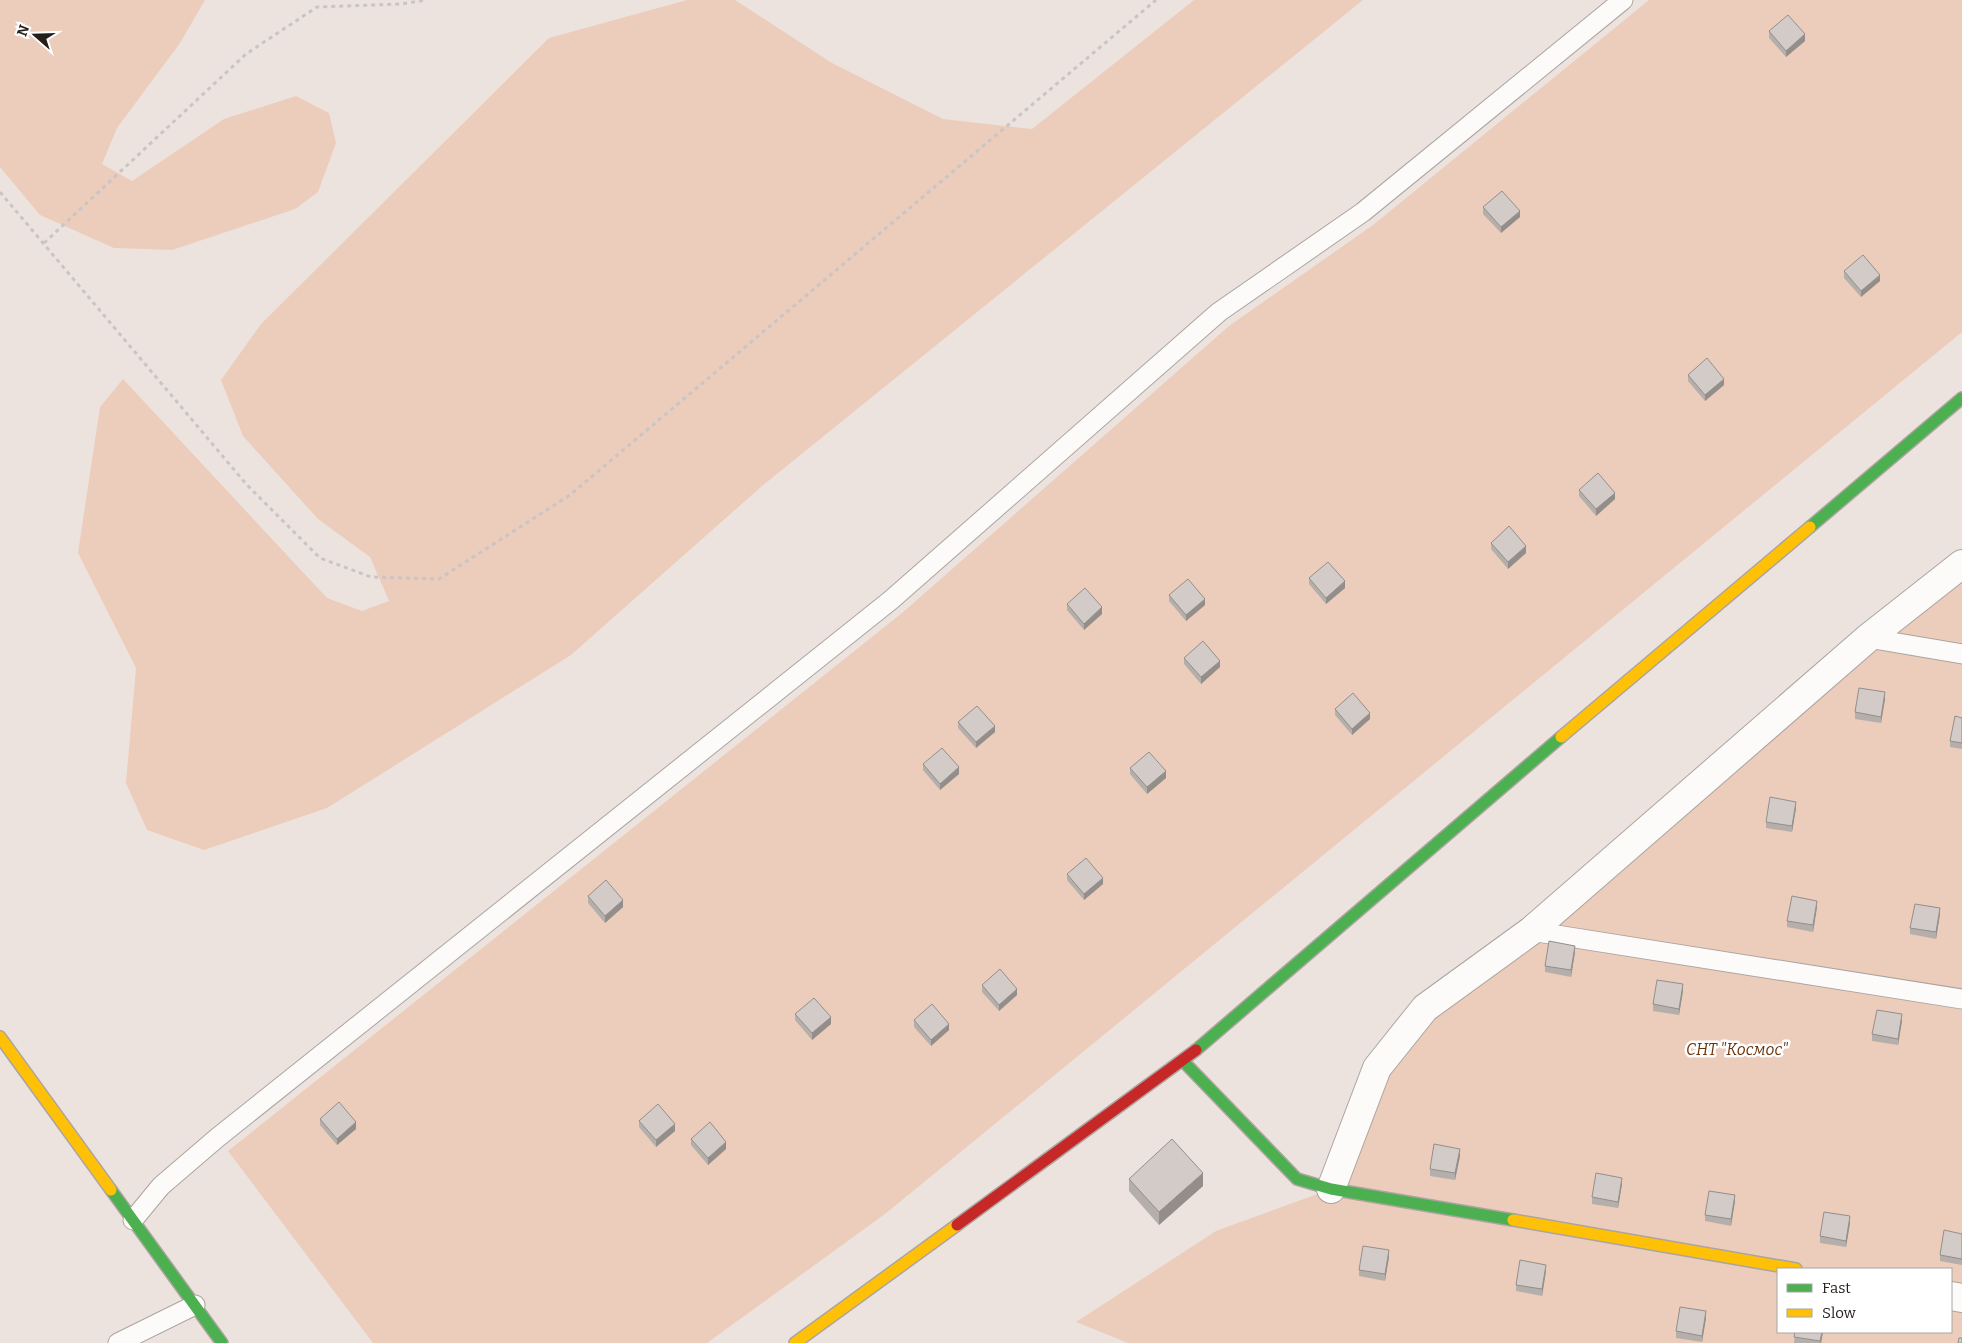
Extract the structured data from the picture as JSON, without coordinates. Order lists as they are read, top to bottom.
{
  "parks": ["СНТ \"Космос\""],
  "legend": ["Fast", "Slow"],
  "north": "left"
}
